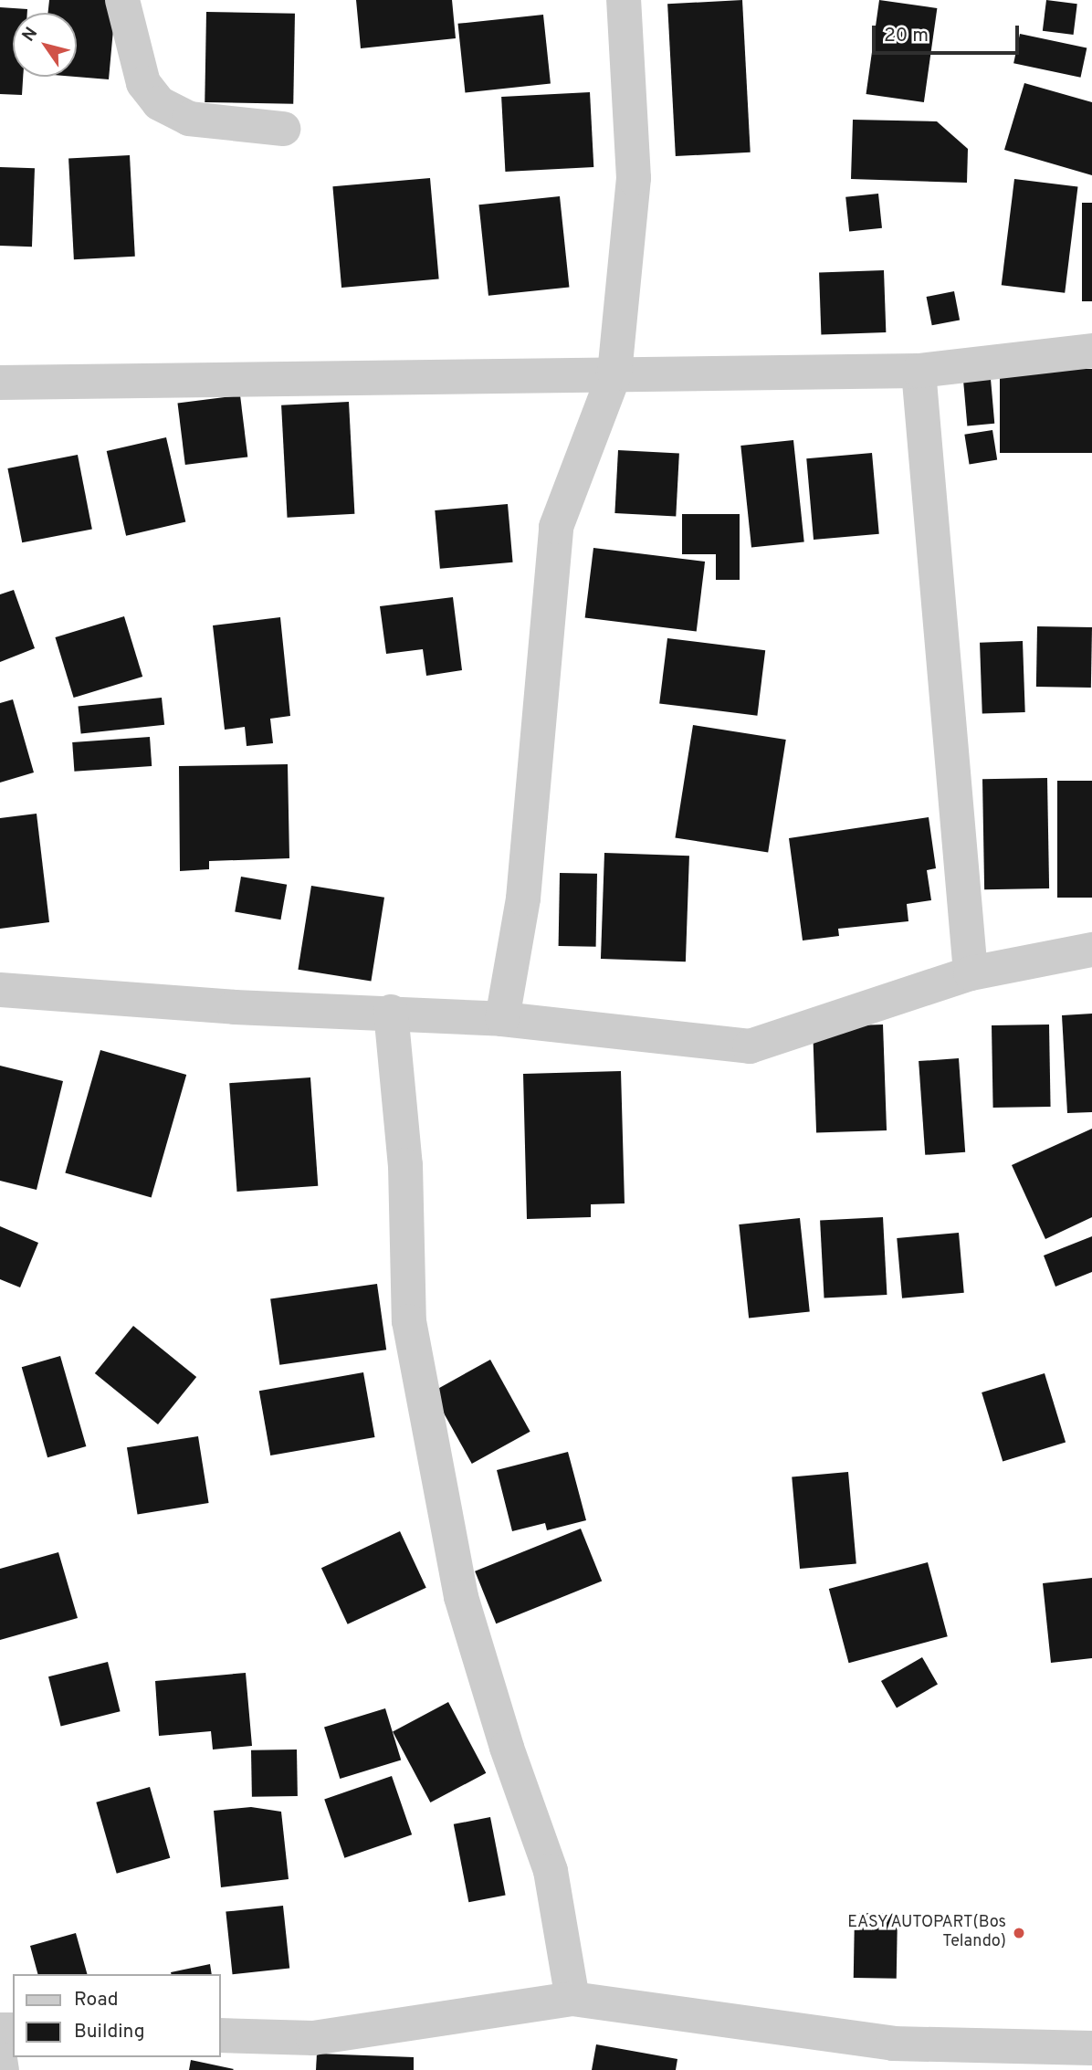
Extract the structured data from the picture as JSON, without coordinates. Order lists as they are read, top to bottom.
{
  "places": ["EASY AUTOPART(Bos Telando)"],
  "legend": ["Road", "Building"],
  "scale_bar": "20 m",
  "north": "top left"
}
